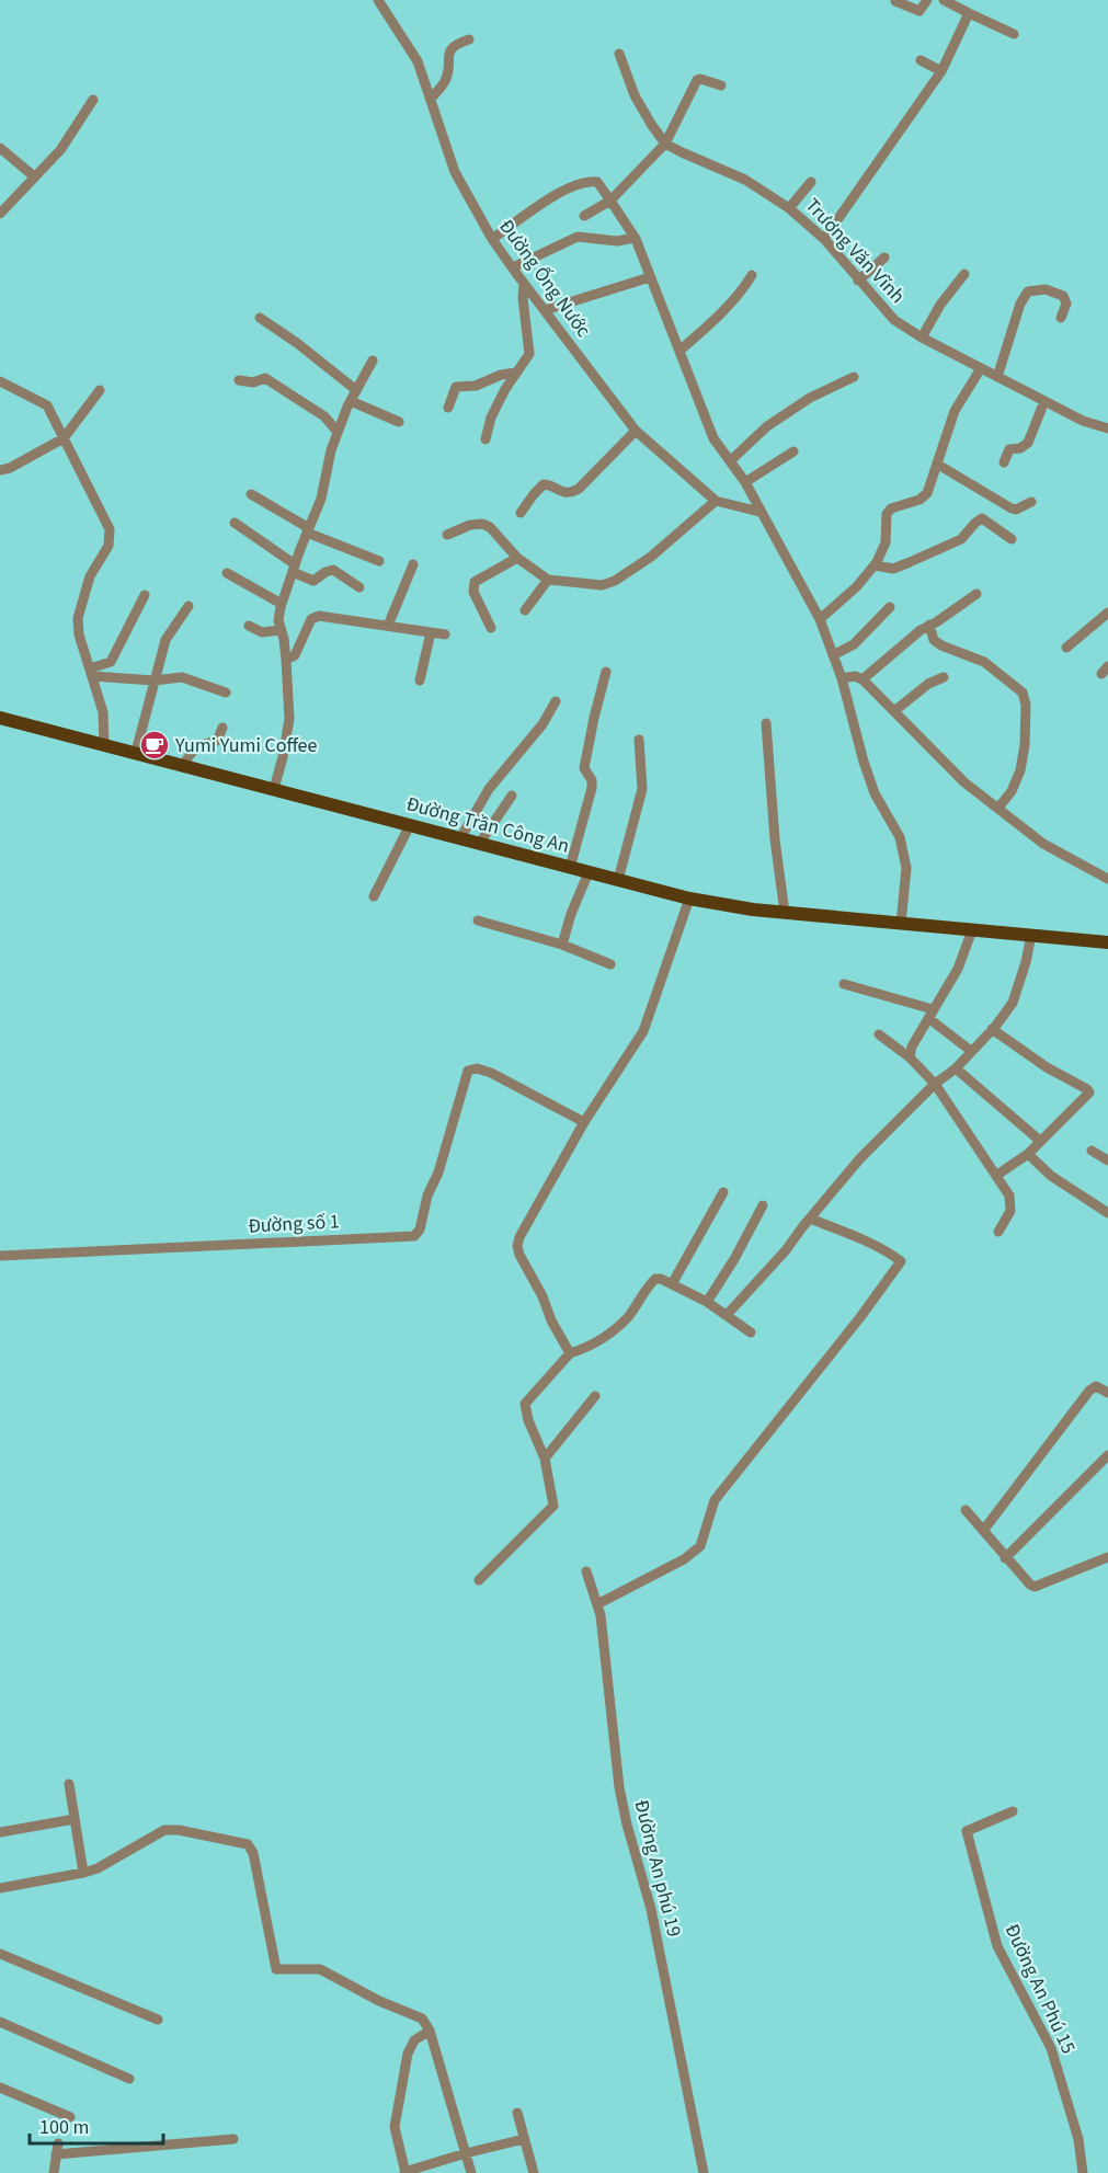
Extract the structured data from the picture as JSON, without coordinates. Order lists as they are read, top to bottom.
{
  "streets": {
    "main road": ["Đường Trần Công An"],
    "street": [
      "Trương Văn Vĩnh",
      "Đường Ống Nước",
      "Đường số 1",
      "Đường An phú 19",
      "Đường An Phú 15"
    ]
  },
  "places": {
    "cafe": ["Yumi Yumi Coffee"]
  },
  "scale_bar": "100 m"
}
